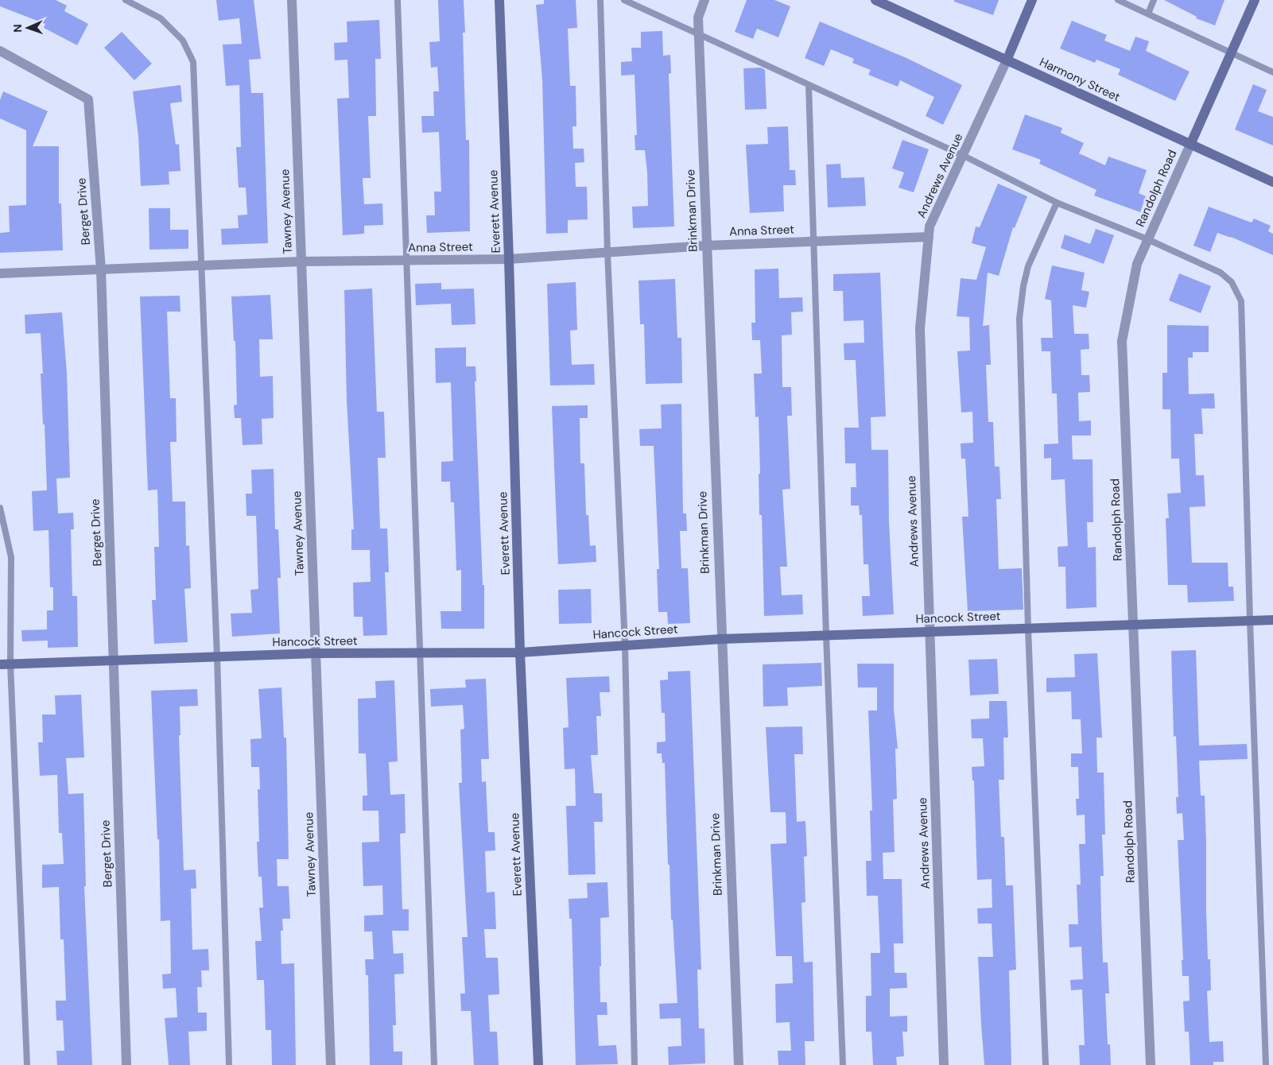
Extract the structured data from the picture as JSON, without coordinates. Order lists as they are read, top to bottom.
{
  "streets": {
    "street": [
      "Harmony Street",
      "Andrews Avenue",
      "Randolph Road",
      "Brinkman Drive",
      "Berget Drive",
      "Tawney Avenue",
      "Everett Avenue",
      "Anna Street",
      "Hancock Street"
    ]
  },
  "crossings": [
    ["Harmony Street", "Andrews Avenue"],
    ["Harmony Street", "Randolph Road"],
    ["Andrews Avenue", "Anna Street"],
    ["Andrews Avenue", "Hancock Street"],
    ["Randolph Road", "Hancock Street"],
    ["Brinkman Drive", "Anna Street"],
    ["Brinkman Drive", "Hancock Street"],
    ["Berget Drive", "Anna Street"],
    ["Berget Drive", "Hancock Street"],
    ["Tawney Avenue", "Anna Street"],
    ["Tawney Avenue", "Hancock Street"],
    ["Everett Avenue", "Anna Street"],
    ["Everett Avenue", "Hancock Street"]
  ],
  "north": "left"
}
